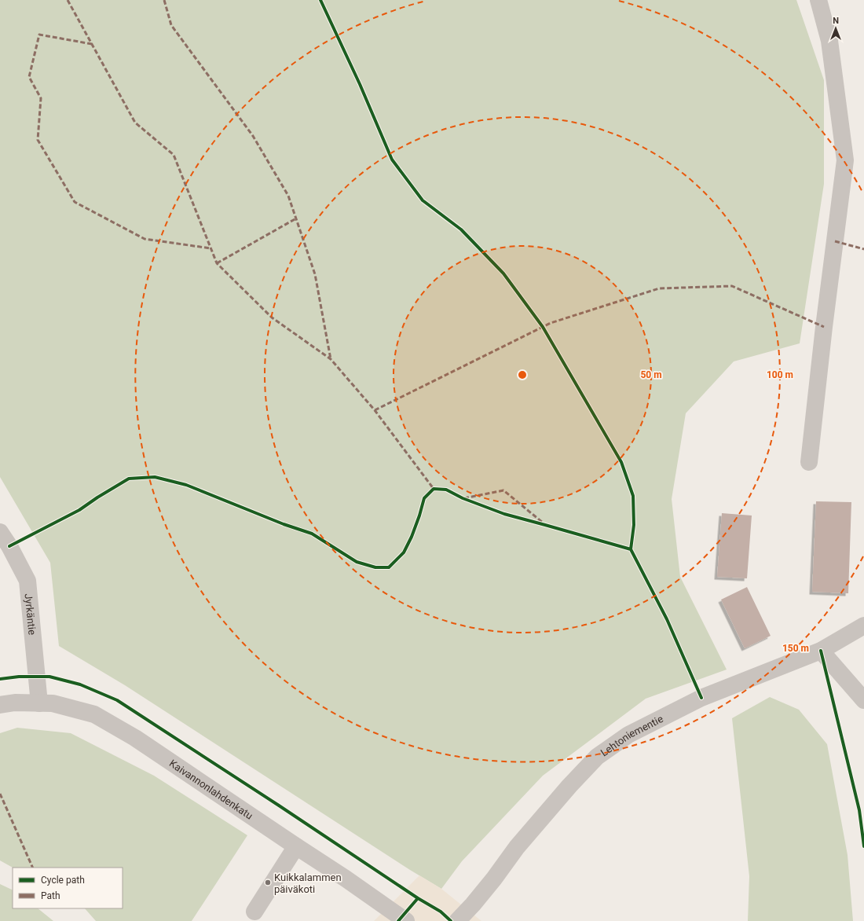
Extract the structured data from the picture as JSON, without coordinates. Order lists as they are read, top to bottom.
{
  "streets": {
    "street": ["Jyrkäntie", "Lehtoniementie", "Kaivannonlahdenkatu"]
  },
  "crossings": [
    ["Jyrkäntie", "Kaivannonlahdenkatu"]
  ],
  "places": ["Kuikkalammen päiväkoti"],
  "legend": ["Cycle path", "Path"],
  "north": "top",
  "rings": ["50 m", "100 m", "150 m"]
}
